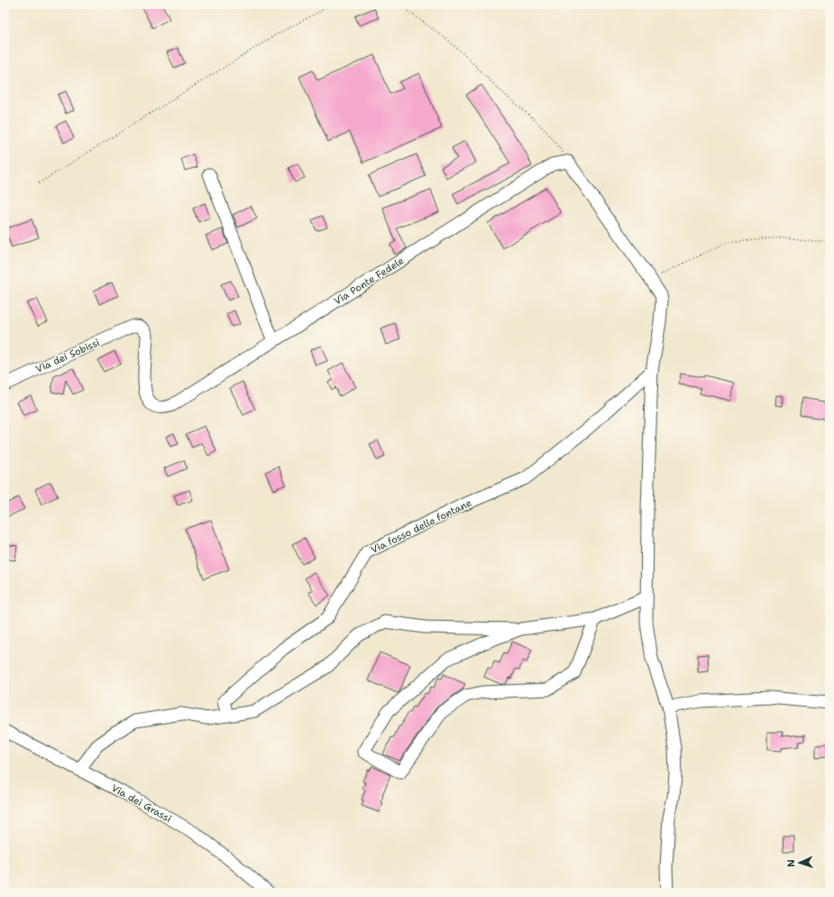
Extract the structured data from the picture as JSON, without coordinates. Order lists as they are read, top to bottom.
{
  "streets": {
    "street": [
      "Via Ponte Fedele",
      "Via dei Sobissi",
      "Via fosso delle fontane",
      "Via dei Grassi"
    ]
  },
  "crossings": [
    ["Via Ponte Fedele", "Via dei Sobissi"]
  ],
  "north": "left"
}
